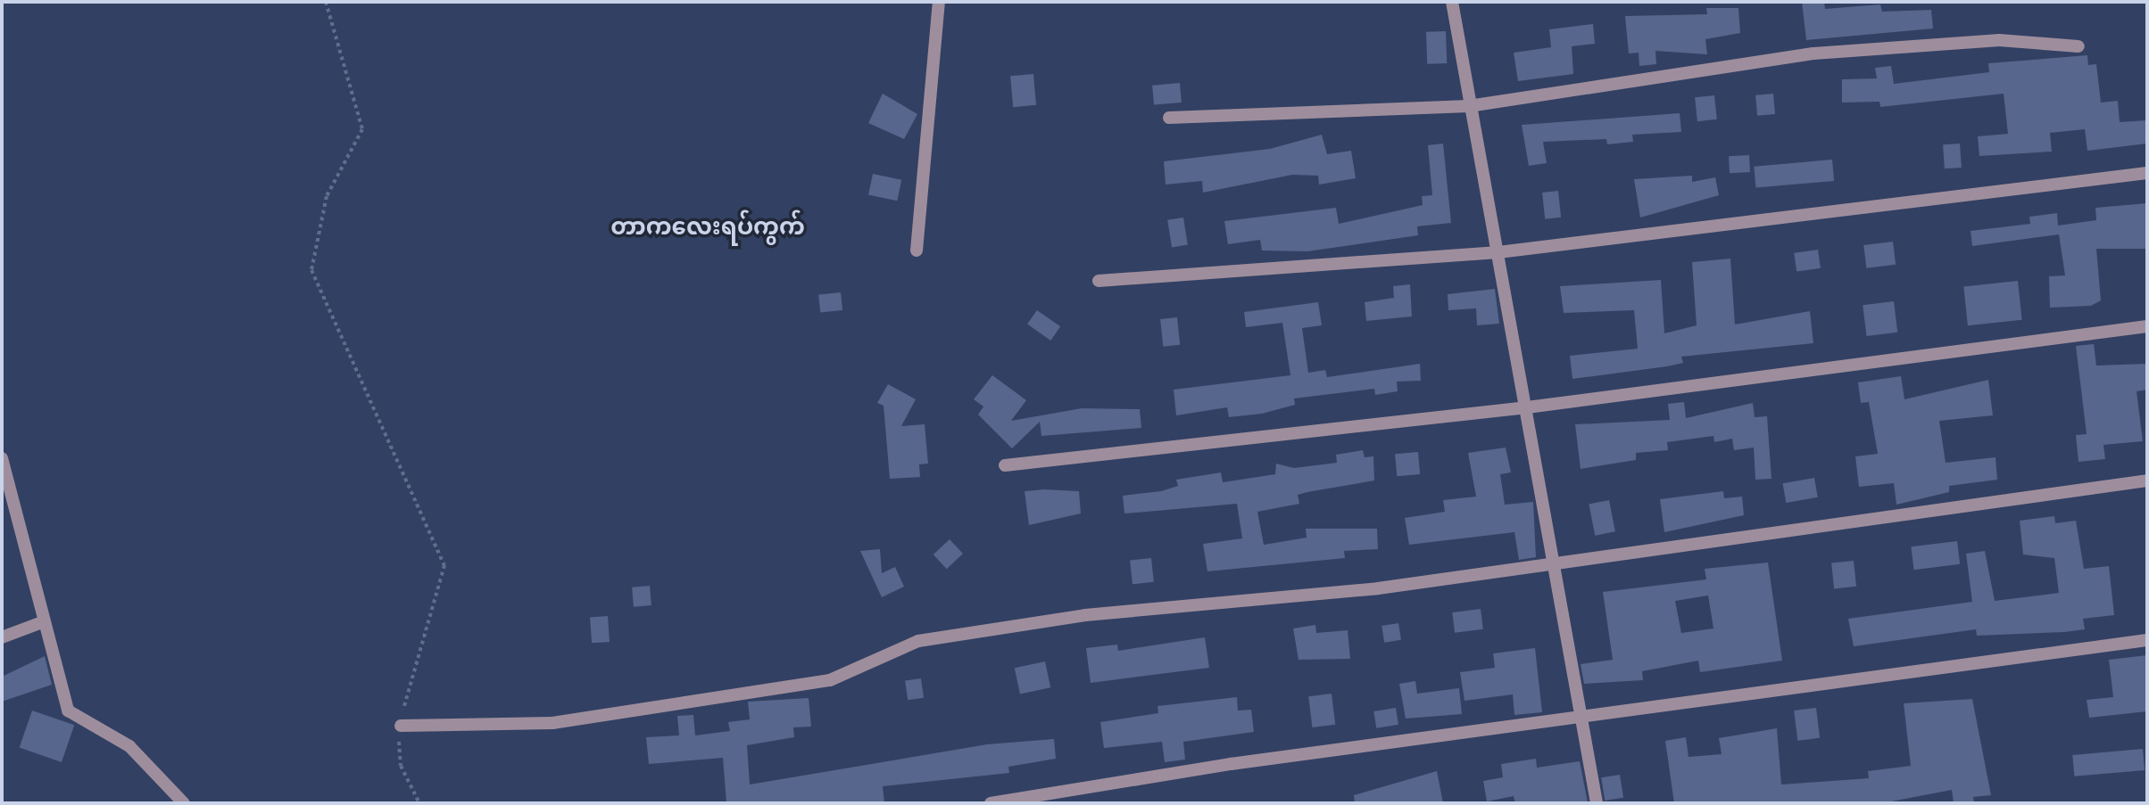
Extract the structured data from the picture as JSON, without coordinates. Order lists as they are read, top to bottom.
{
  "districts": ["တာကလေးရပ်ကွက်"]
}
